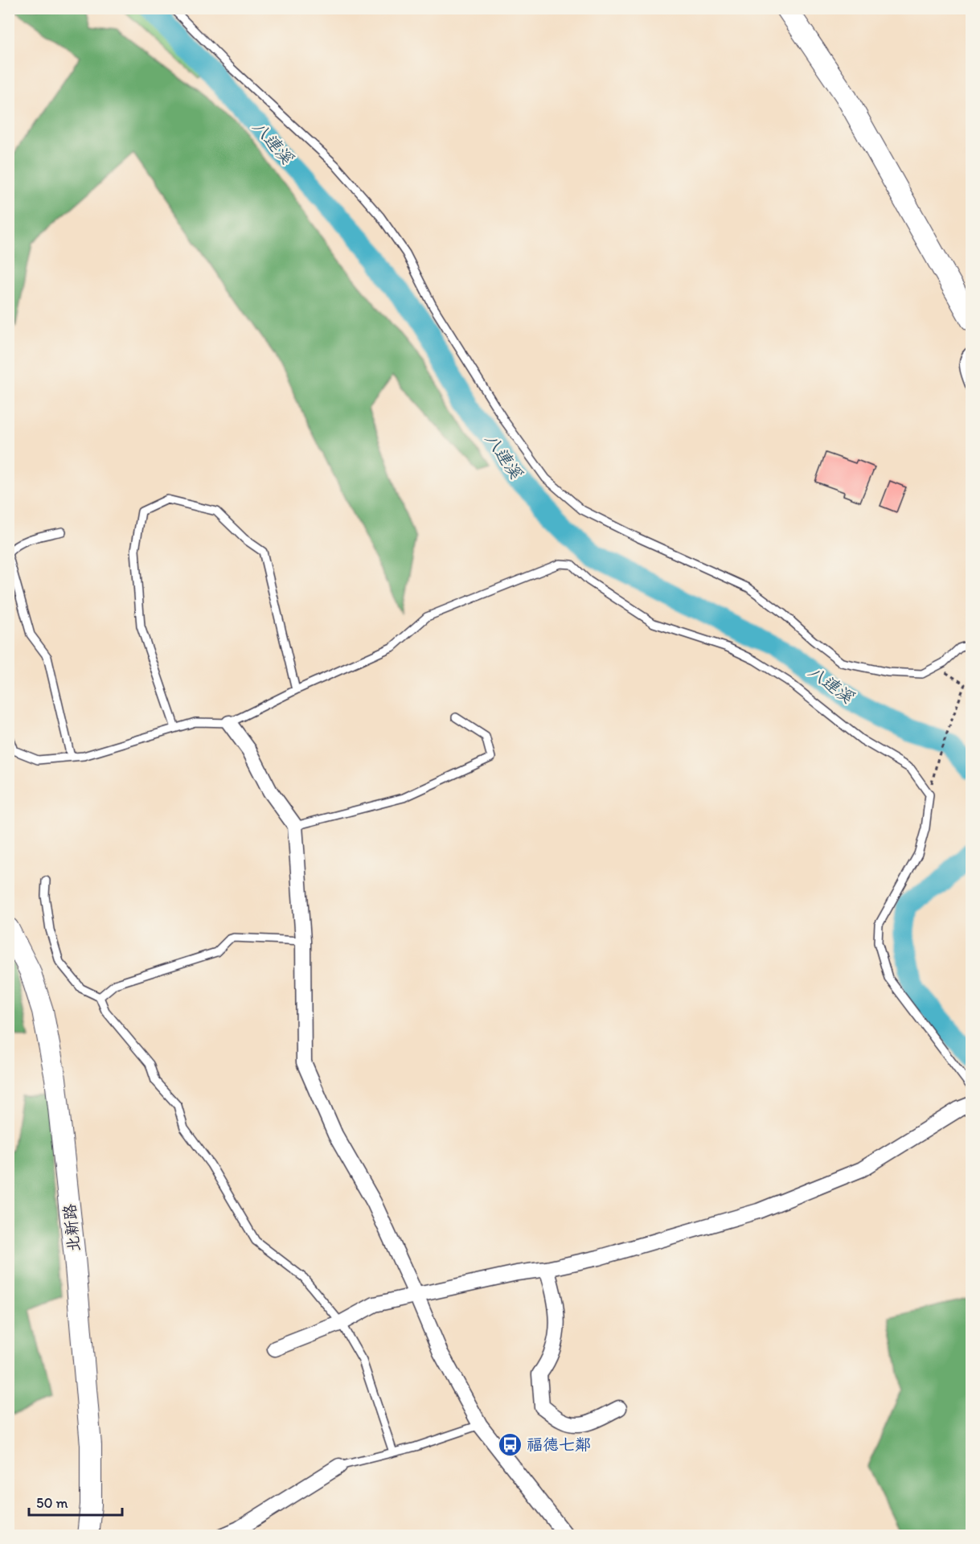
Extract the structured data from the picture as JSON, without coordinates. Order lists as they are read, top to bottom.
{
  "streets": {
    "main road": ["北新路"]
  },
  "water": ["八連溪"],
  "places": {
    "bus stop": ["福德七鄰"]
  },
  "scale_bar": "50 m"
}
